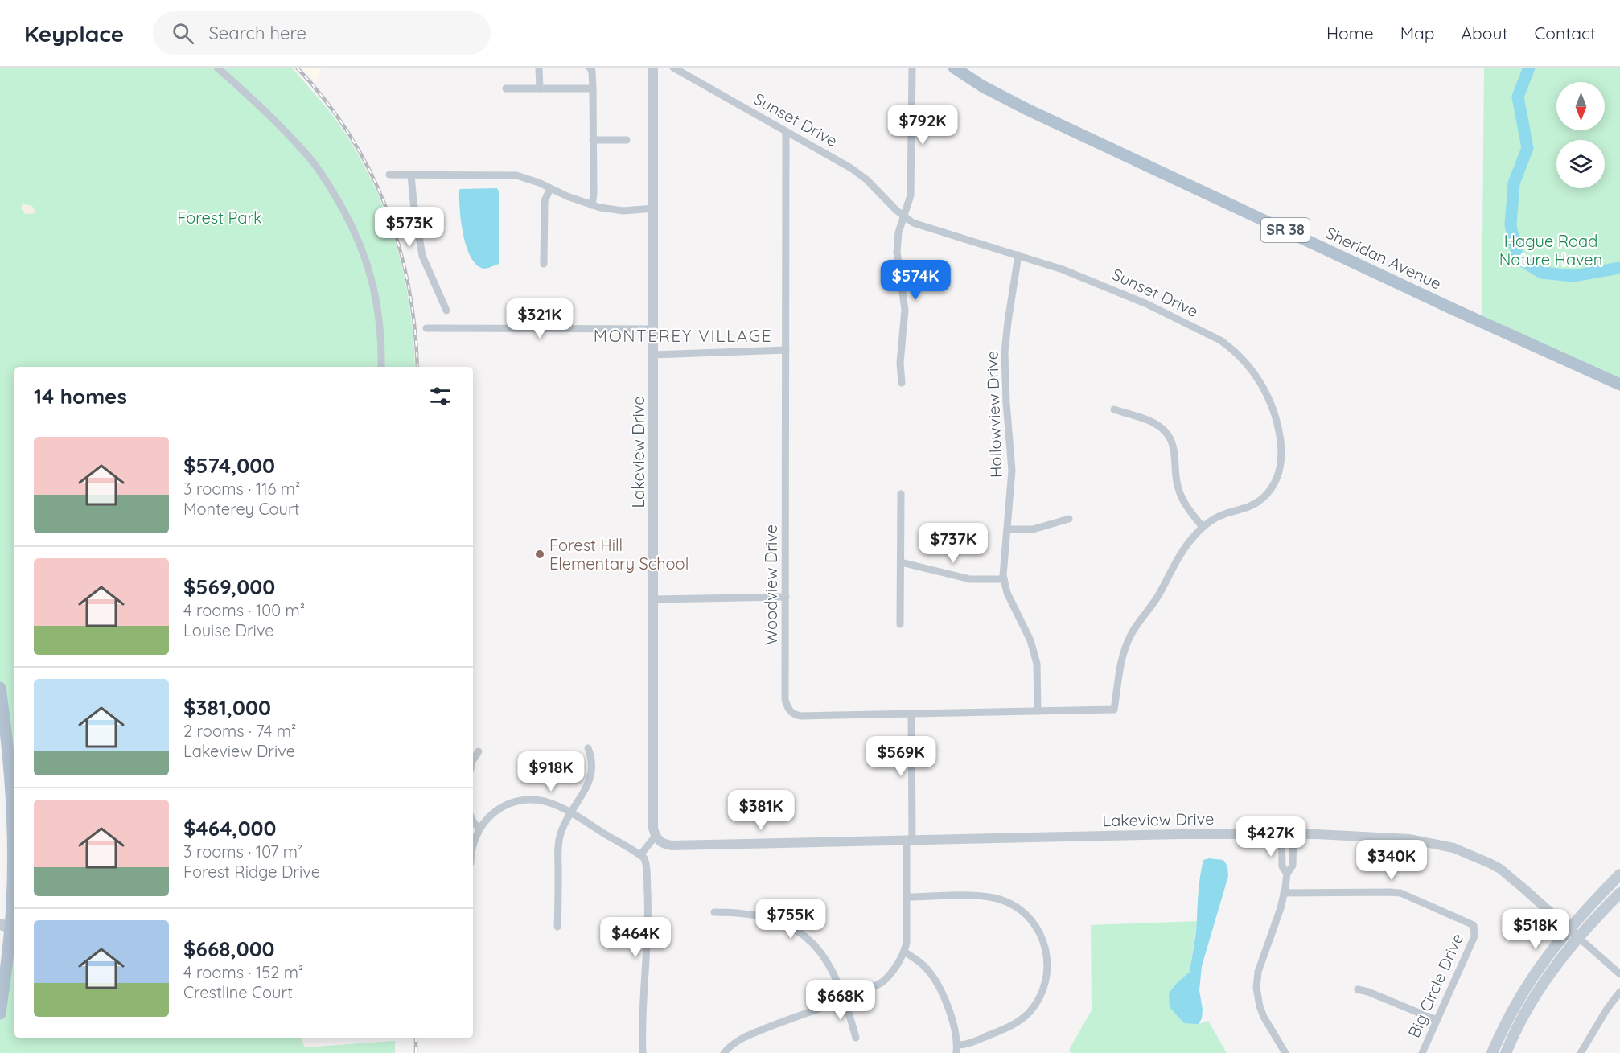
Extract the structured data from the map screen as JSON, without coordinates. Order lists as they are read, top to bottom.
{
  "streets": {
    "main road": ["SR 38", "Sheridan Avenue"],
    "street": [
      "Sunset Drive",
      "Hollowview Drive",
      "Lakeview Drive",
      "Woodview Drive",
      "Big Circle Drive"
    ]
  },
  "crossings": [
    ["Sunset Drive", "Hollowview Drive"],
    ["Sunset Drive", "Woodview Drive"],
    ["Hollowview Drive", "Woodview Drive"]
  ],
  "districts": ["MONTEREY VILLAGE"],
  "parks": ["Forest Park", "Hague Road Nature Haven"],
  "places": ["Forest Hill Elementary School"],
  "north": "bottom",
  "page": {
    "header": "Keyplace",
    "search": "Search here",
    "nav": [
      "Home",
      "Map",
      "About",
      "Contact"
    ],
    "price": [
      "$792K",
      "$573K",
      "$574K",
      "$321K",
      "$737K",
      "$569K",
      "$918K",
      "$381K",
      "$427K",
      "$340K",
      "$755K",
      "$518K",
      "$464K",
      "$668K"
    ],
    "heading": "14 homes",
    "list": [
      {
        "name": "$574,000",
        "note": "3 rooms · 116 m² · Monterey Court"
      },
      {
        "name": "$569,000",
        "note": "4 rooms · 100 m² · Louise Drive"
      },
      {
        "name": "$381,000",
        "note": "2 rooms · 74 m² · Lakeview Drive"
      },
      {
        "name": "$464,000",
        "note": "3 rooms · 107 m² · Forest Ridge Drive"
      },
      {
        "name": "$668,000",
        "note": "4 rooms · 152 m² · Crestline Court"
      }
    ]
  }
}
